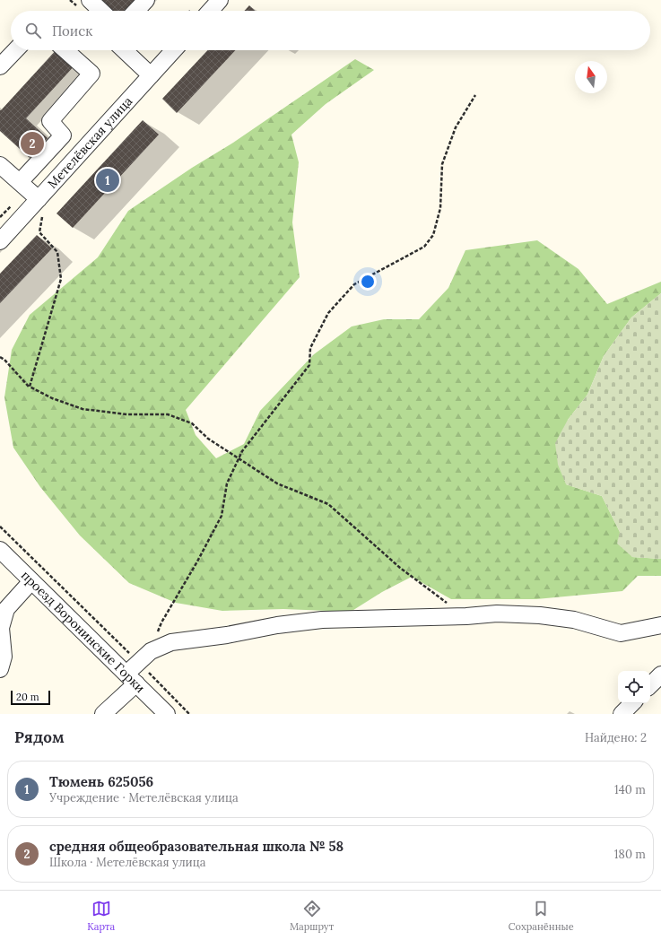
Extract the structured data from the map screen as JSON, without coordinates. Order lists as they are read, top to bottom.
{
  "streets": {
    "street": ["Метелёвская улица", "проезд Воронинские Горки"]
  },
  "scale_bar": "20 m",
  "north": "top",
  "page": {
    "search": "Поиск",
    "pins": ["2", "1"],
    "scale": "20 m",
    "heading": ["Рядом", "Найдено: 2"],
    "list": [
      {
        "mark": "1",
        "name": "Тюмень 625056",
        "note": "Учреждение · Метелёвская улица",
        "value": "140 m"
      },
      {
        "mark": "2",
        "name": "средняя общеобразовательная школа № 58",
        "note": "Школа · Метелёвская улица",
        "value": "180 m"
      }
    ],
    "nav": ["Карта", "Маршрут", "Сохранённые"]
  }
}
